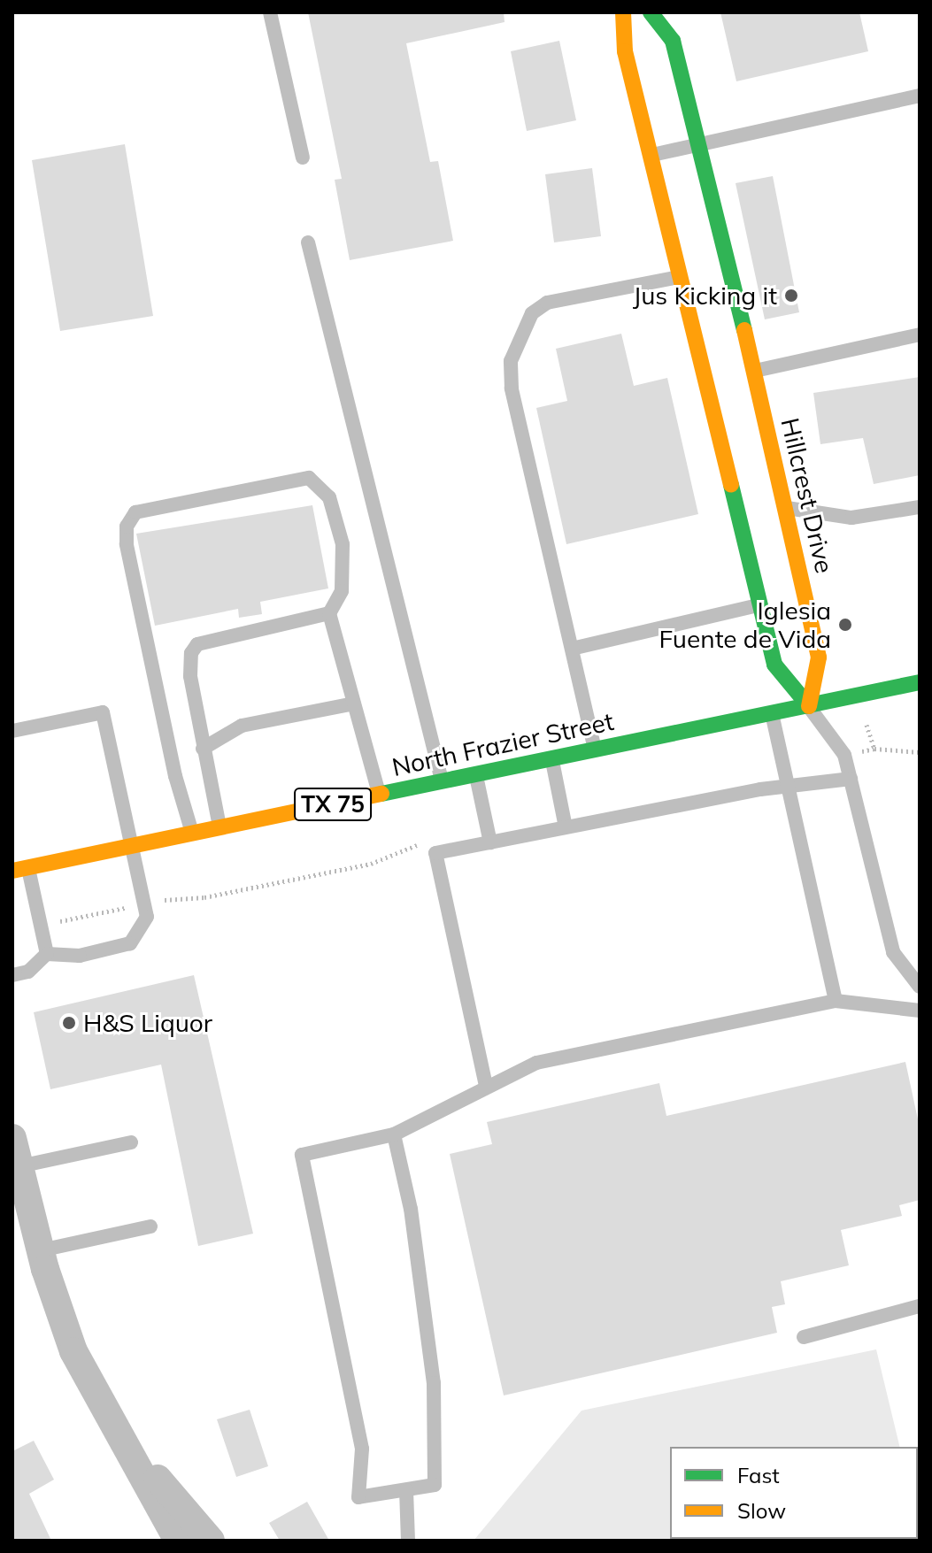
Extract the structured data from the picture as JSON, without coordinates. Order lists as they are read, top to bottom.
{
  "streets": {
    "street": ["Hillcrest Drive", "North Frazier Street", "TX 75"]
  },
  "crossings": [
    ["Hillcrest Drive", "North Frazier Street"]
  ],
  "places": ["Jus Kicking it", "Iglesia Fuente de Vida", "H&S Liquor"],
  "legend": ["Fast", "Slow"]
}
